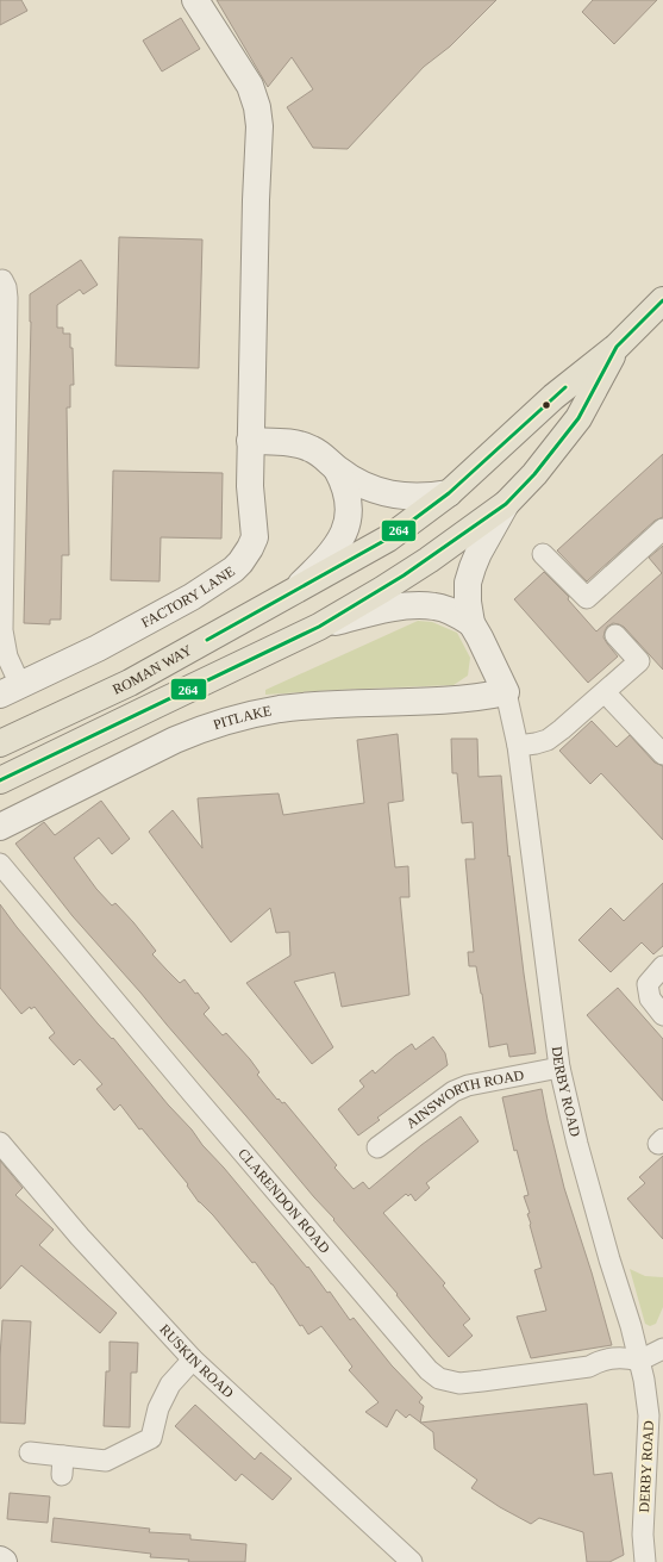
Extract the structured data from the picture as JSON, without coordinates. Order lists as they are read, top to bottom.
{
  "streets": {
    "main road": ["ROMAN WAY"],
    "street": [
      "FACTORY LANE",
      "PITLAKE",
      "DERBY ROAD",
      "AINSWORTH ROAD",
      "CLARENDON ROAD",
      "RUSKIN ROAD"
    ]
  },
  "crossings": [
    ["PITLAKE", "DERBY ROAD"],
    ["DERBY ROAD", "AINSWORTH ROAD"],
    ["DERBY ROAD", "CLARENDON ROAD"]
  ],
  "lines": ["transit line 264"]
}
